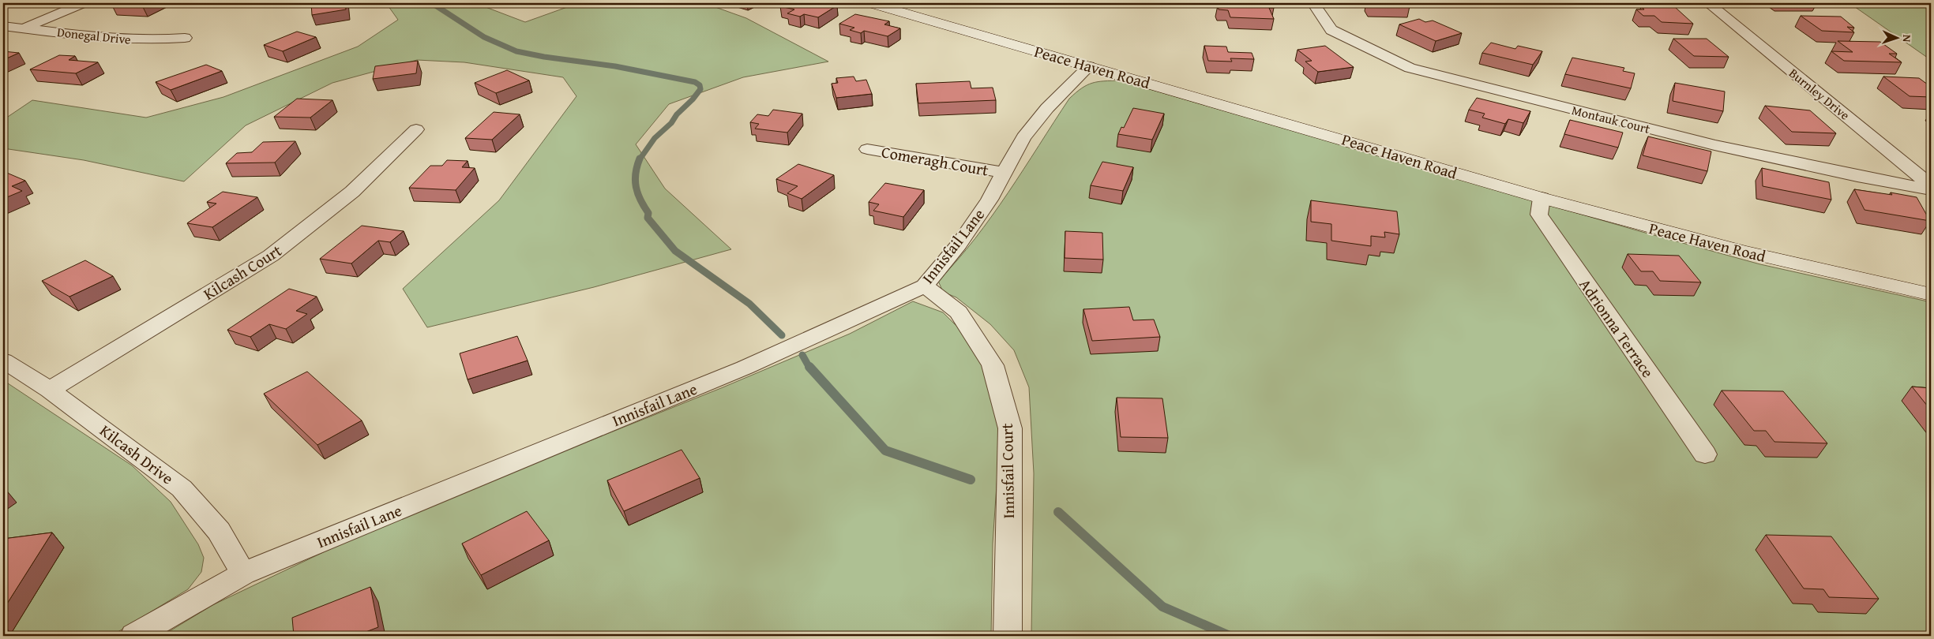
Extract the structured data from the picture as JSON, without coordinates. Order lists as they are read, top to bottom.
{
  "streets": {
    "main road": ["Peace Haven Road"],
    "street": [
      "Donegal Drive",
      "Burnley Drive",
      "Montauk Court",
      "Comeragh Court",
      "Innisfail Lane",
      "Kilcash Court",
      "Adrionna Terrace",
      "Kilcash Drive",
      "Innisfail Court"
    ]
  },
  "crossings": [
    ["Peace Haven Road", "Innisfail Lane"],
    ["Peace Haven Road", "Adrionna Terrace"],
    ["Comeragh Court", "Innisfail Lane"],
    ["Innisfail Lane", "Kilcash Drive"],
    ["Innisfail Lane", "Innisfail Court"],
    ["Kilcash Court", "Kilcash Drive"]
  ],
  "north": "right"
}
